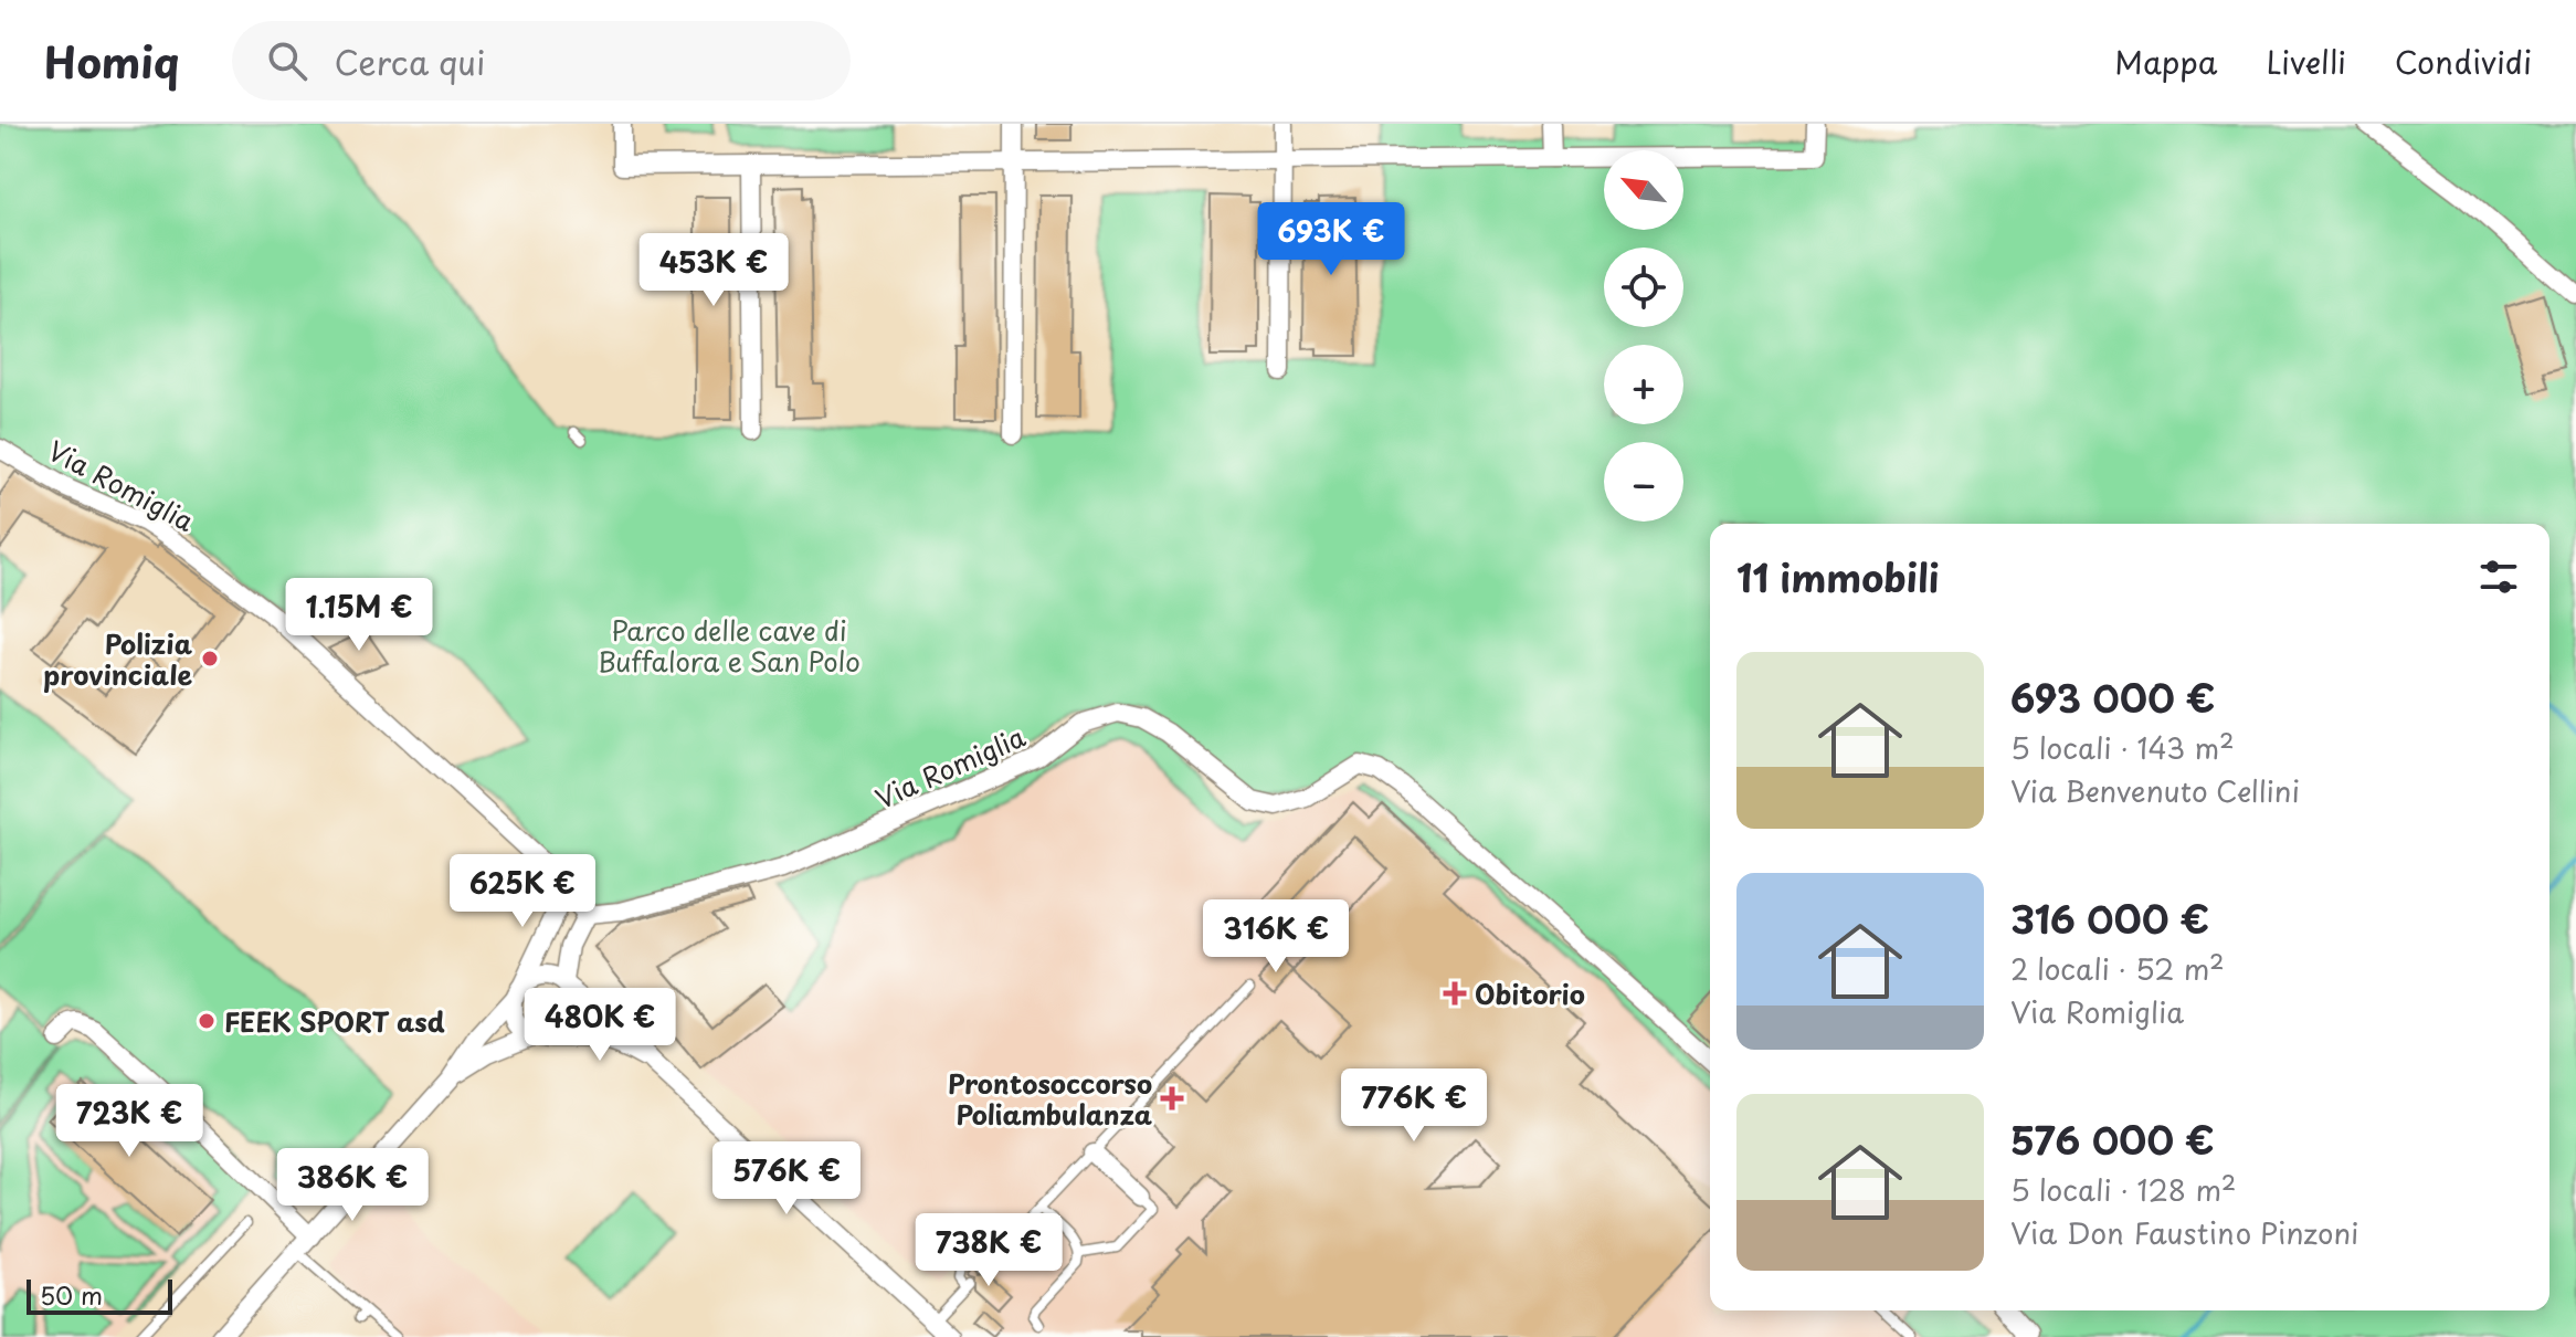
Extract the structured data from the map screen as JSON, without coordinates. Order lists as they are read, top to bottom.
{
  "streets": {
    "street": ["Via Romiglia"]
  },
  "parks": ["Parco delle cave di Buffalora e San Polo"],
  "places": {
    "other": ["Polizia provinciale", "FEEK SPORT asd"],
    "health": ["Obitorio", "Prontosoccorso Poliambulanza"]
  },
  "scale_bar": "50 m",
  "north": "top left",
  "page": {
    "header": "Homiq",
    "search": "Cerca qui",
    "nav": ["Mappa", "Livelli", "Condividi"],
    "map_buttons": ["+", "−"],
    "price": [
      "693K €",
      "453K €",
      "1.15M €",
      "625K €",
      "316K €",
      "480K €",
      "776K €",
      "723K €",
      "576K €",
      "386K €",
      "738K €"
    ],
    "heading": "11 immobili",
    "list": [
      {
        "name": "693 000 €",
        "note": "5 locali · 143 m² · Via Benvenuto Cellini"
      },
      {
        "name": "316 000 €",
        "note": "2 locali · 52 m² · Via Romiglia"
      },
      {
        "name": "576 000 €",
        "note": "5 locali · 128 m² · Via Don Faustino Pinzoni"
      }
    ],
    "scale": "50 m"
  }
}
